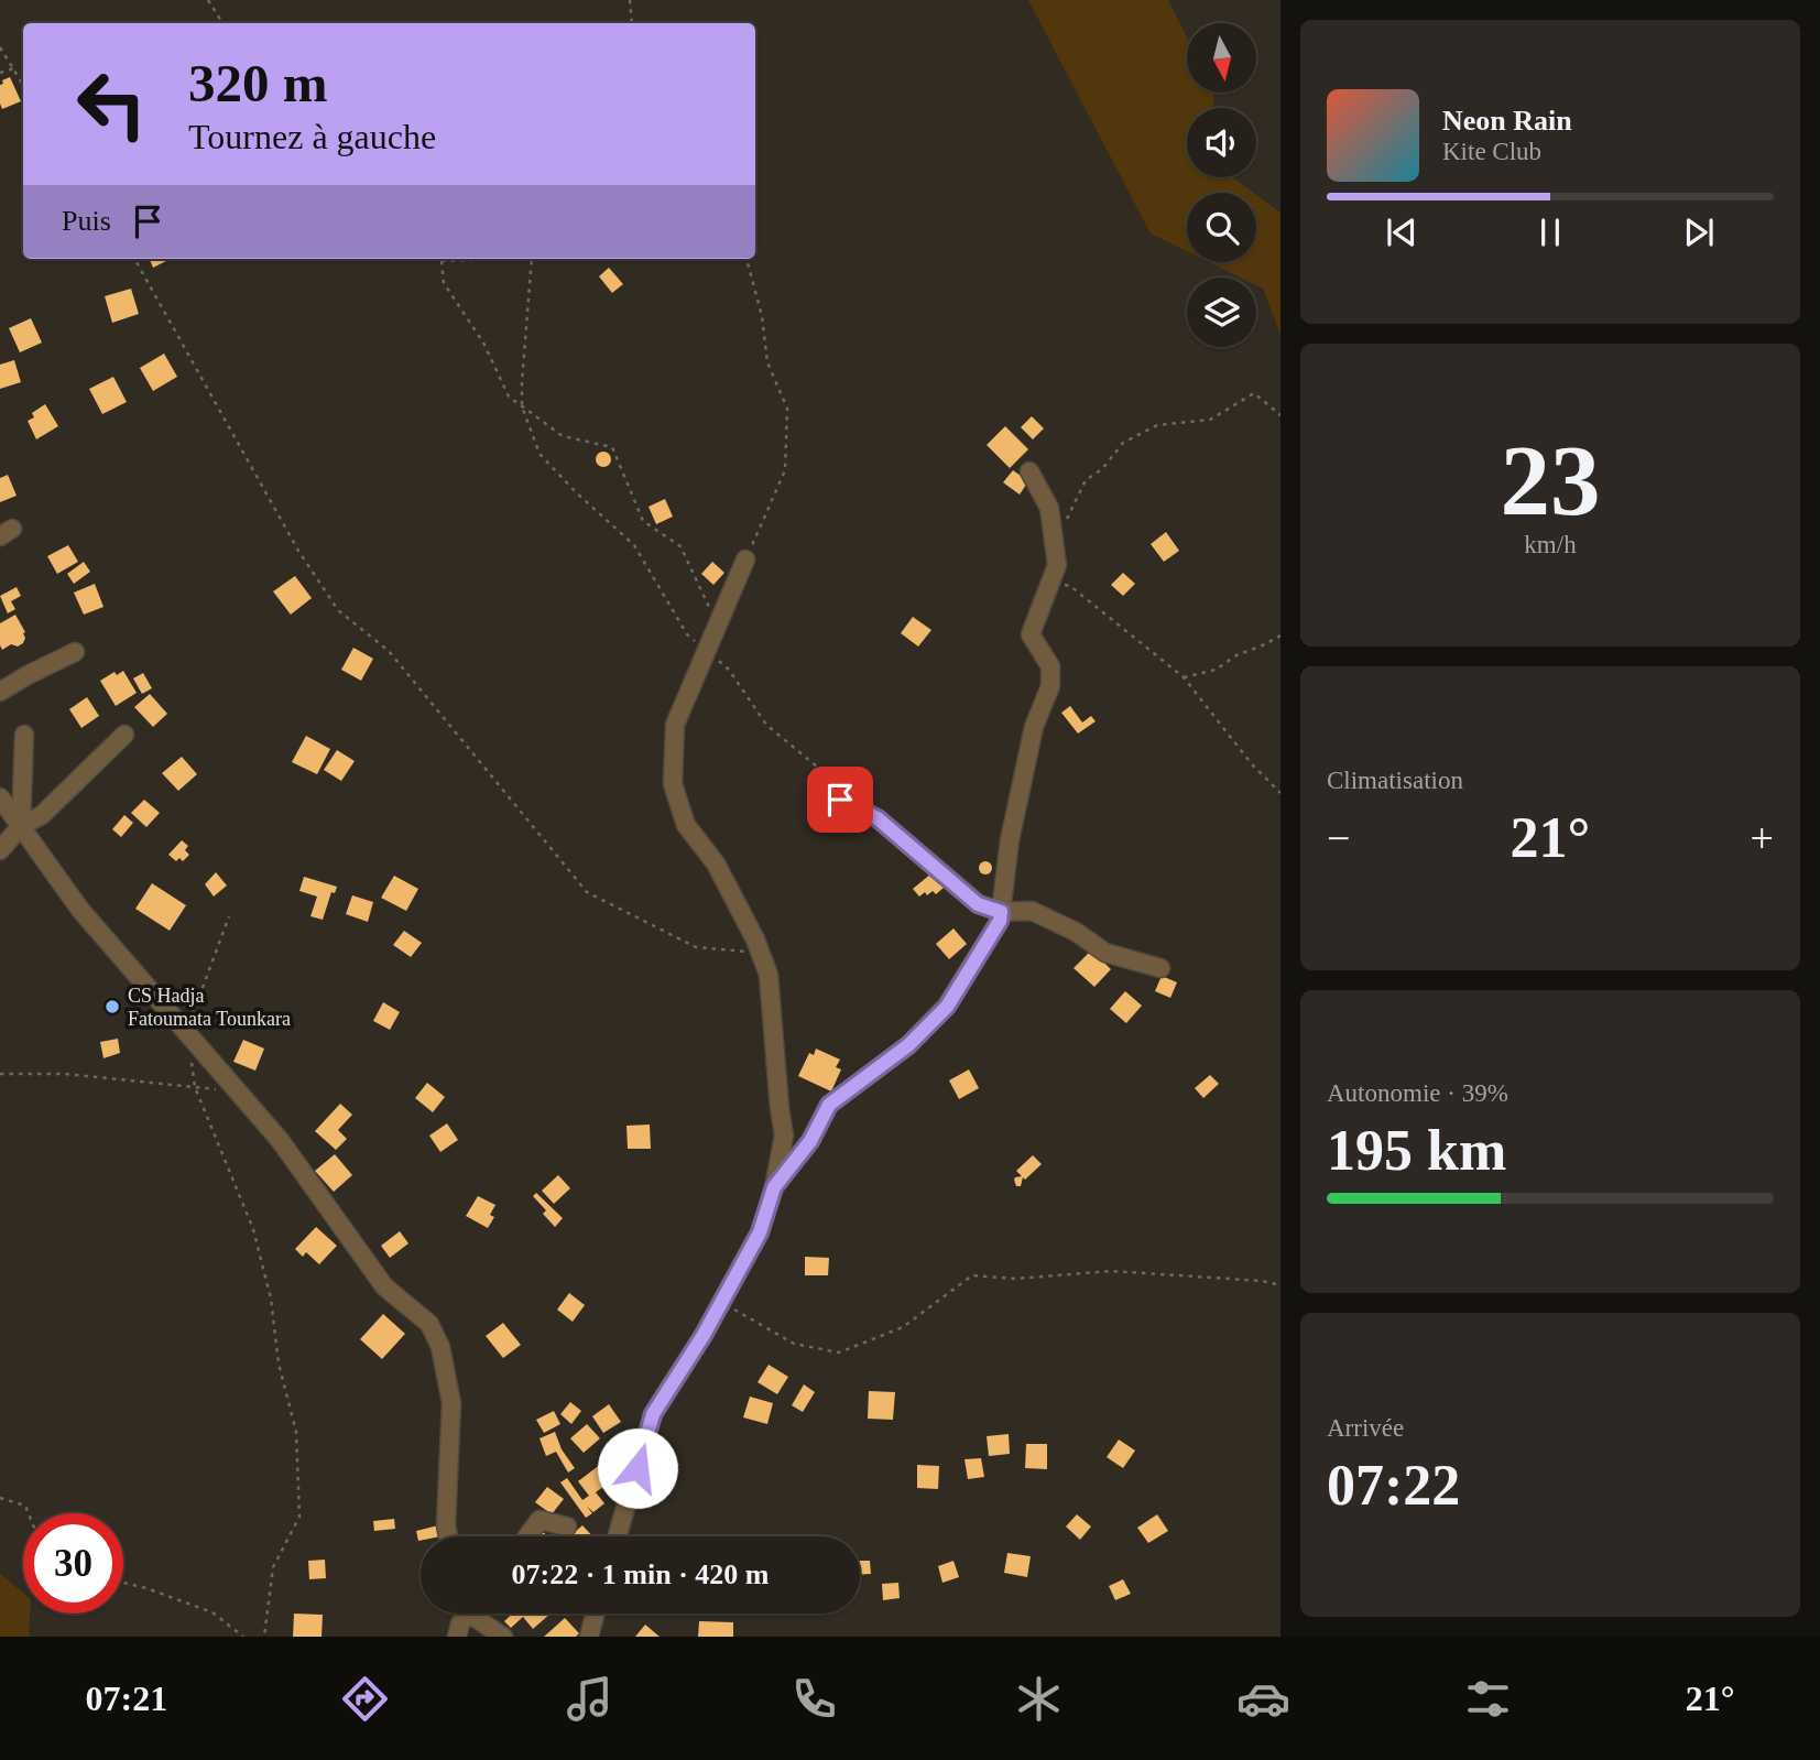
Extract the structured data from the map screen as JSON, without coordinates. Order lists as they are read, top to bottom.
{
  "places": ["CS Hadja Fatoumata Tounkara"],
  "north": "bottom",
  "page": {
    "turn": ["320 m", "Tournez à gauche"],
    "song": ["Neon Rain", "Kite Club"],
    "then": "Puis",
    "tile": [
      ["23", "km/h"],
      "Climatisation",
      ["Autonomie · 39%", "195 km"],
      ["Arrivée", "07:22"]
    ],
    "heat": ["−", "21°", "+"],
    "limit": "30",
    "trip": "07:22 · 1 min · 420 m",
    "tabs": ["07:21", "21°"]
  }
}
